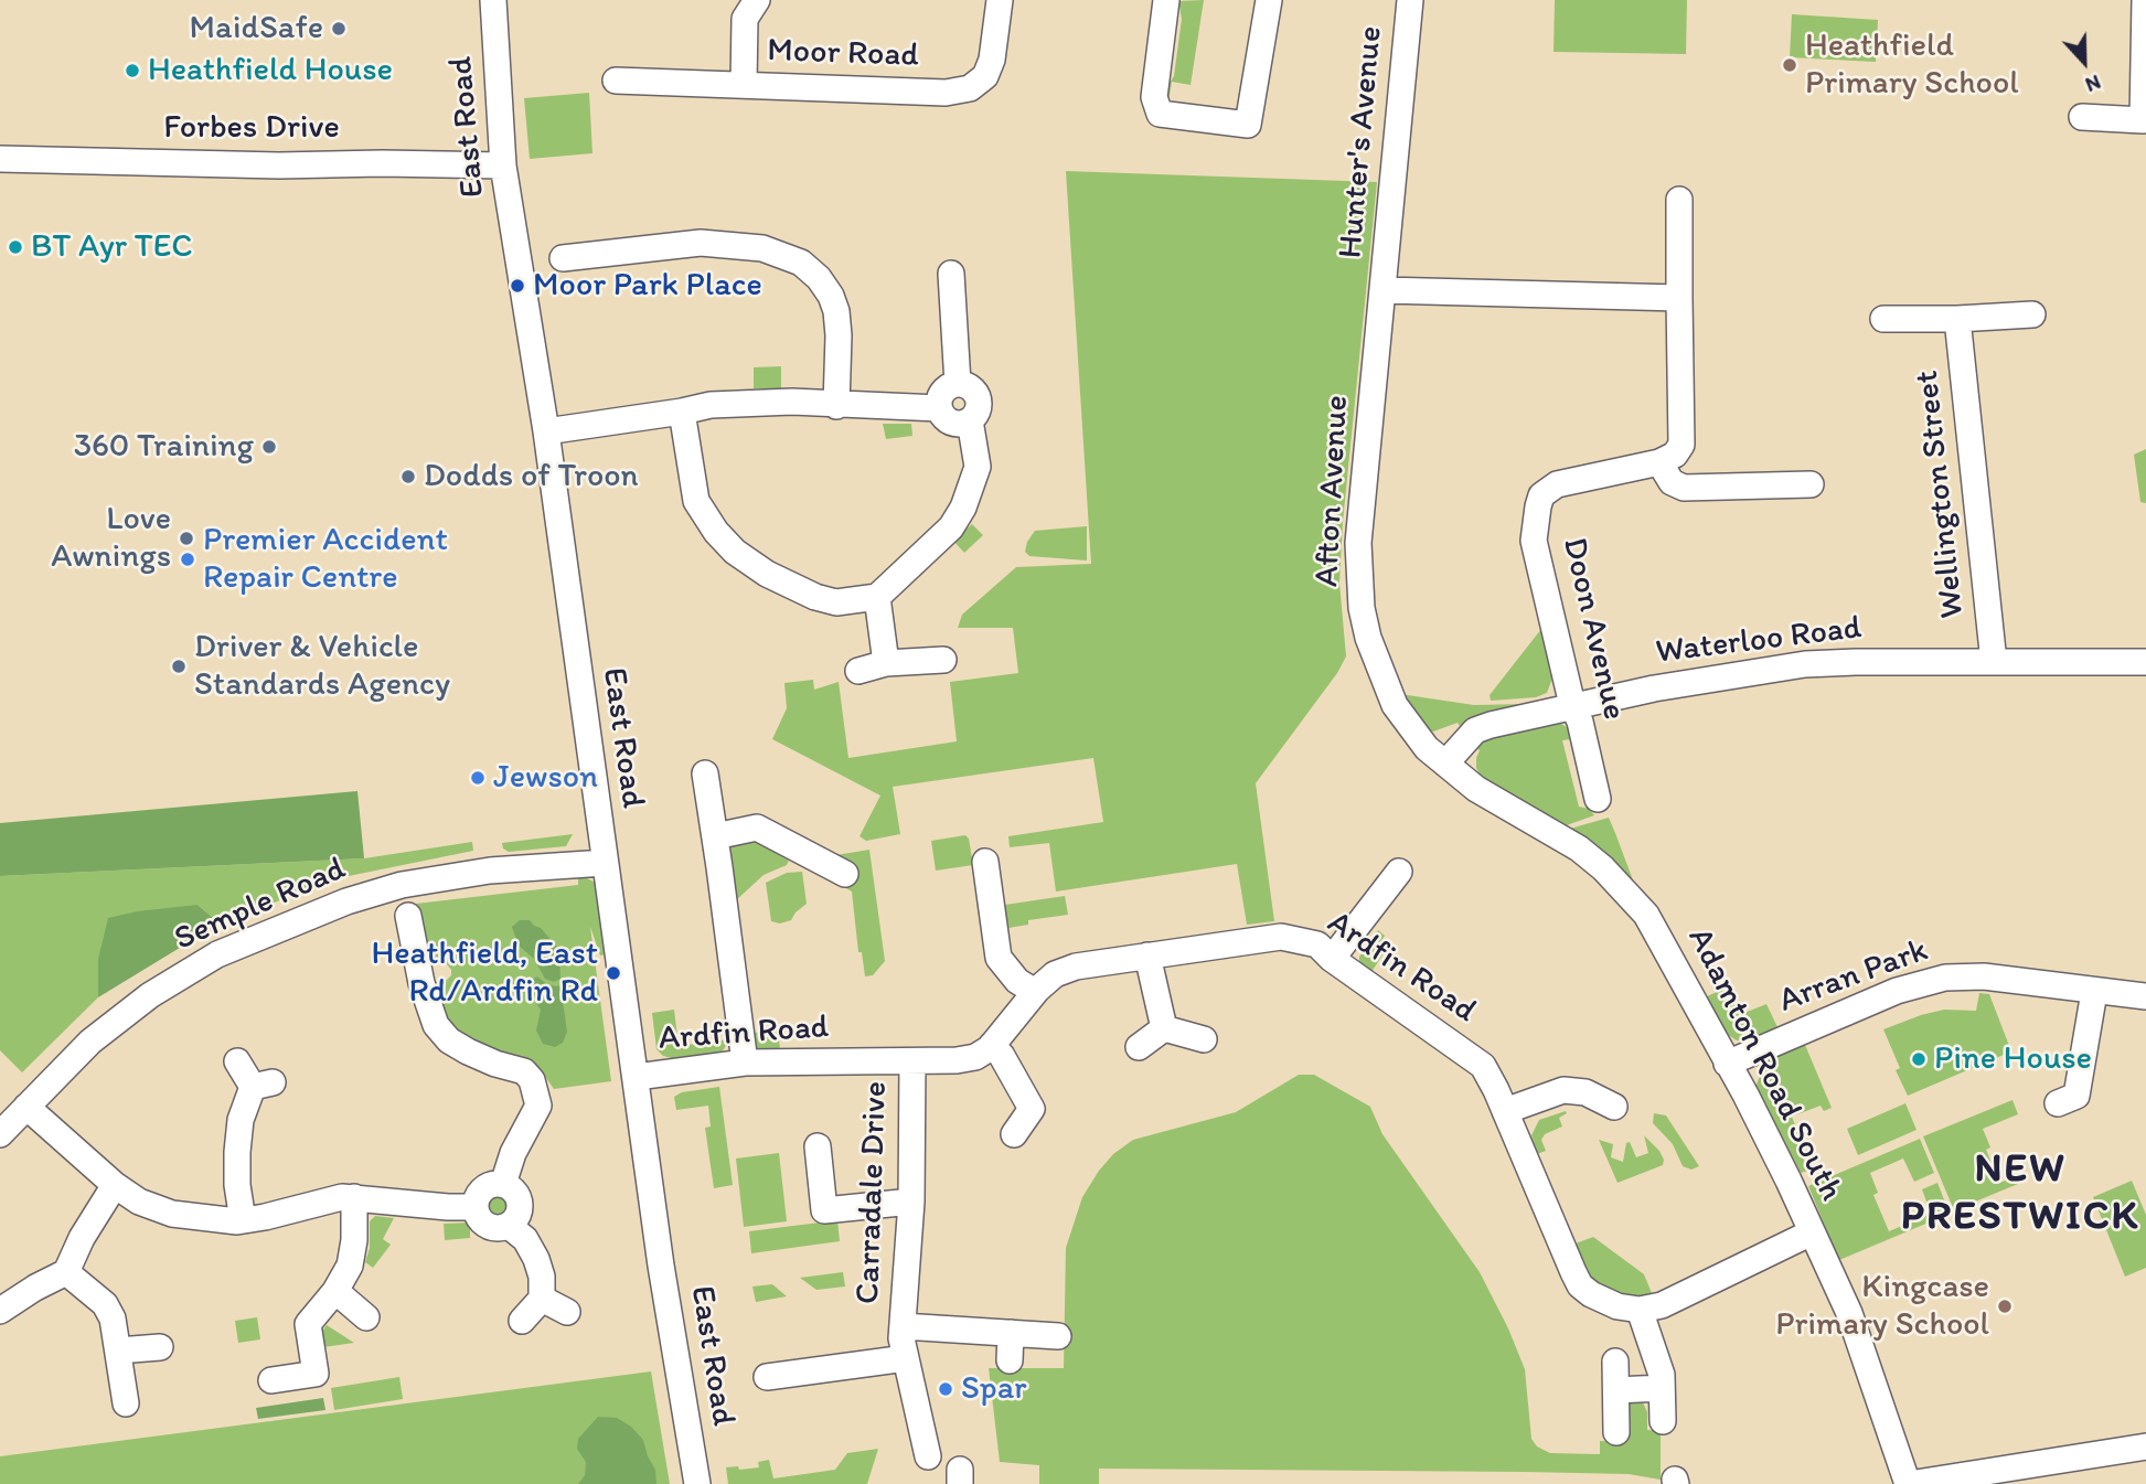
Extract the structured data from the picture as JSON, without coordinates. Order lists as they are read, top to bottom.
{
  "streets": {
    "street": [
      "Moor Road",
      "East Road",
      "Forbes Drive",
      "Hunter's Avenue",
      "Afton Avenue",
      "Wellington Street",
      "Doon Avenue",
      "Waterloo Road",
      "Semple Road",
      "Ardfin Road",
      "Arran Park",
      "Adamton Road South",
      "Carradale Drive"
    ]
  },
  "crossings": [
    ["East Road", "Forbes Drive"],
    ["East Road", "Semple Road"],
    ["East Road", "Ardfin Road"],
    ["Hunter's Avenue", "Afton Avenue"],
    ["Afton Avenue", "Waterloo Road"],
    ["Afton Avenue", "Adamton Road South"],
    ["Wellington Street", "Waterloo Road"],
    ["Doon Avenue", "Waterloo Road"],
    ["Waterloo Road", "Adamton Road South"],
    ["Ardfin Road", "Carradale Drive"],
    ["Arran Park", "Adamton Road South"]
  ],
  "districts": ["NEW PRESTWICK"],
  "places": [
    "MaidSafe",
    "Heathfield Primary School",
    "Heathfield House",
    "BT Ayr TEC",
    "Moor Park Place",
    "360 Training",
    "Dodds of Troon",
    "Love Awnings",
    "Premier Accident Repair Centre",
    "Driver & Vehicle Standards Agency",
    "Jewson",
    "Heathfield, East Rd/Ardfin Rd",
    "Pine House",
    "Kingcase Primary School",
    "Spar"
  ],
  "north": "bottom"
}
